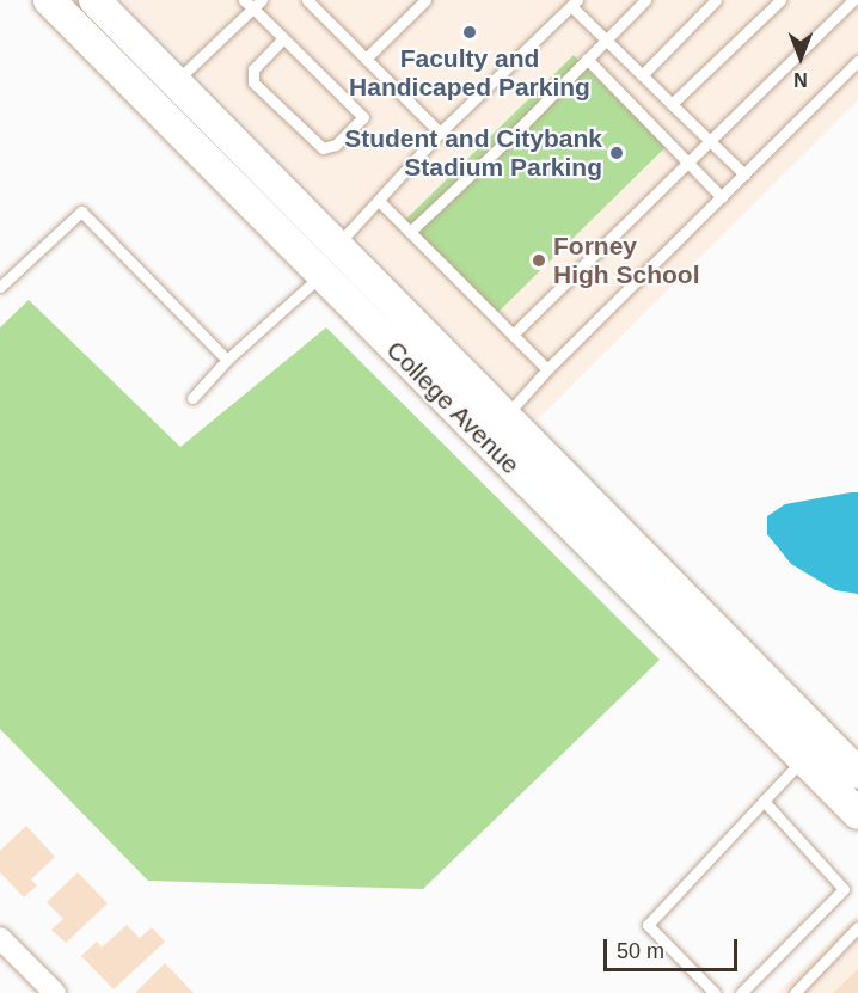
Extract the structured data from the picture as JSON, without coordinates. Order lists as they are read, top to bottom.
{
  "streets": {
    "main road": ["College Avenue"]
  },
  "places": ["Faculty and Handicaped Parking", "Student and Citybank Stadium Parking", "Forney High School"],
  "scale_bar": "50 m",
  "north": "bottom"
}
